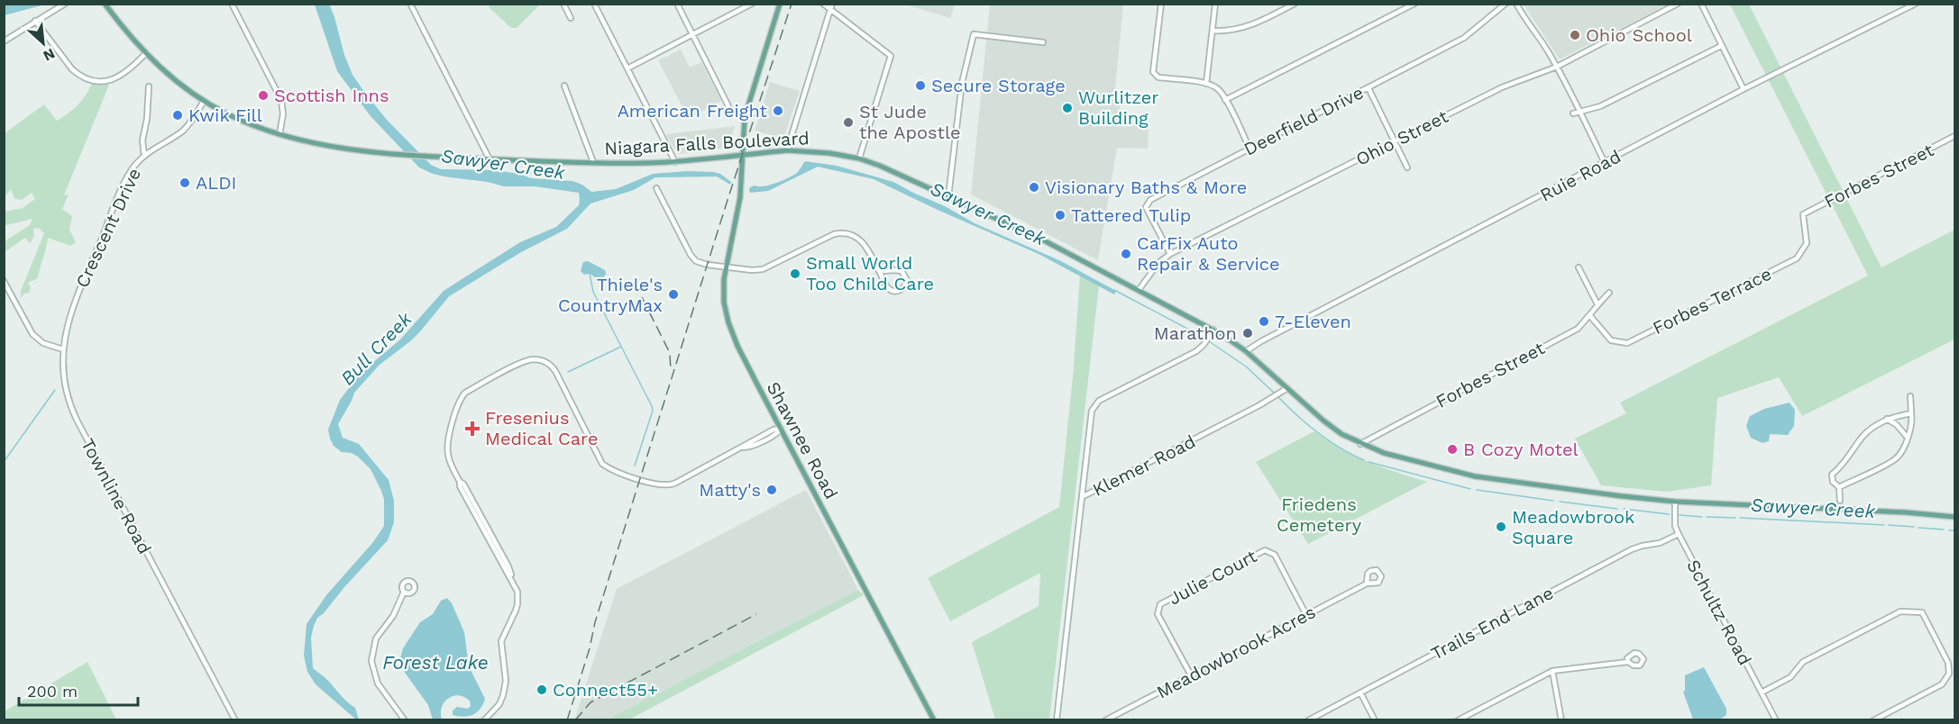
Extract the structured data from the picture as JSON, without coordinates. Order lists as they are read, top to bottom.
{
  "streets": {
    "main road": ["Niagara Falls Boulevard", "Shawnee Road"],
    "street": [
      "Deerfield Drive",
      "Ohio Street",
      "Ruie Road",
      "Forbes Street",
      "Crescent Drive",
      "Forbes Terrace",
      "Klemer Road",
      "Townline Road",
      "Julie Court",
      "Schultz Road",
      "Trails End Lane",
      "Meadowbrook Acres"
    ]
  },
  "crossings": [
    ["Deerfield Drive", "Ohio Street"],
    ["Ohio Street", "Niagara Falls Boulevard"],
    ["Niagara Falls Boulevard", "Ruie Road"],
    ["Niagara Falls Boulevard", "Forbes Street"],
    ["Niagara Falls Boulevard", "Crescent Drive"],
    ["Niagara Falls Boulevard", "Shawnee Road"],
    ["Niagara Falls Boulevard", "Klemer Road"],
    ["Niagara Falls Boulevard", "Schultz Road"],
    ["Forbes Street", "Forbes Terrace"],
    ["Crescent Drive", "Townline Road"],
    ["Julie Court", "Meadowbrook Acres"],
    ["Schultz Road", "Trails End Lane"]
  ],
  "water": ["Sawyer Creek", "Bull Creek", "Forest Lake"],
  "parks": ["Friedens Cemetery"],
  "places": {
    "other": [
      "Ohio School",
      "Secure Storage",
      "Scottish Inns",
      "Wurlitzer Building",
      "American Freight",
      "Kwik Fill",
      "St Jude the Apostle",
      "ALDI",
      "Visionary Baths & More",
      "Tattered Tulip",
      "CarFix Auto Repair & Service",
      "Small World Too Child Care",
      "Thiele's CountryMax",
      "7-Eleven",
      "Marathon",
      "B Cozy Motel",
      "Matty's",
      "Meadowbrook Square",
      "Connect55+"
    ],
    "health": ["Fresenius Medical Care"]
  },
  "scale_bar": "200 m",
  "north": "bottom right"
}
